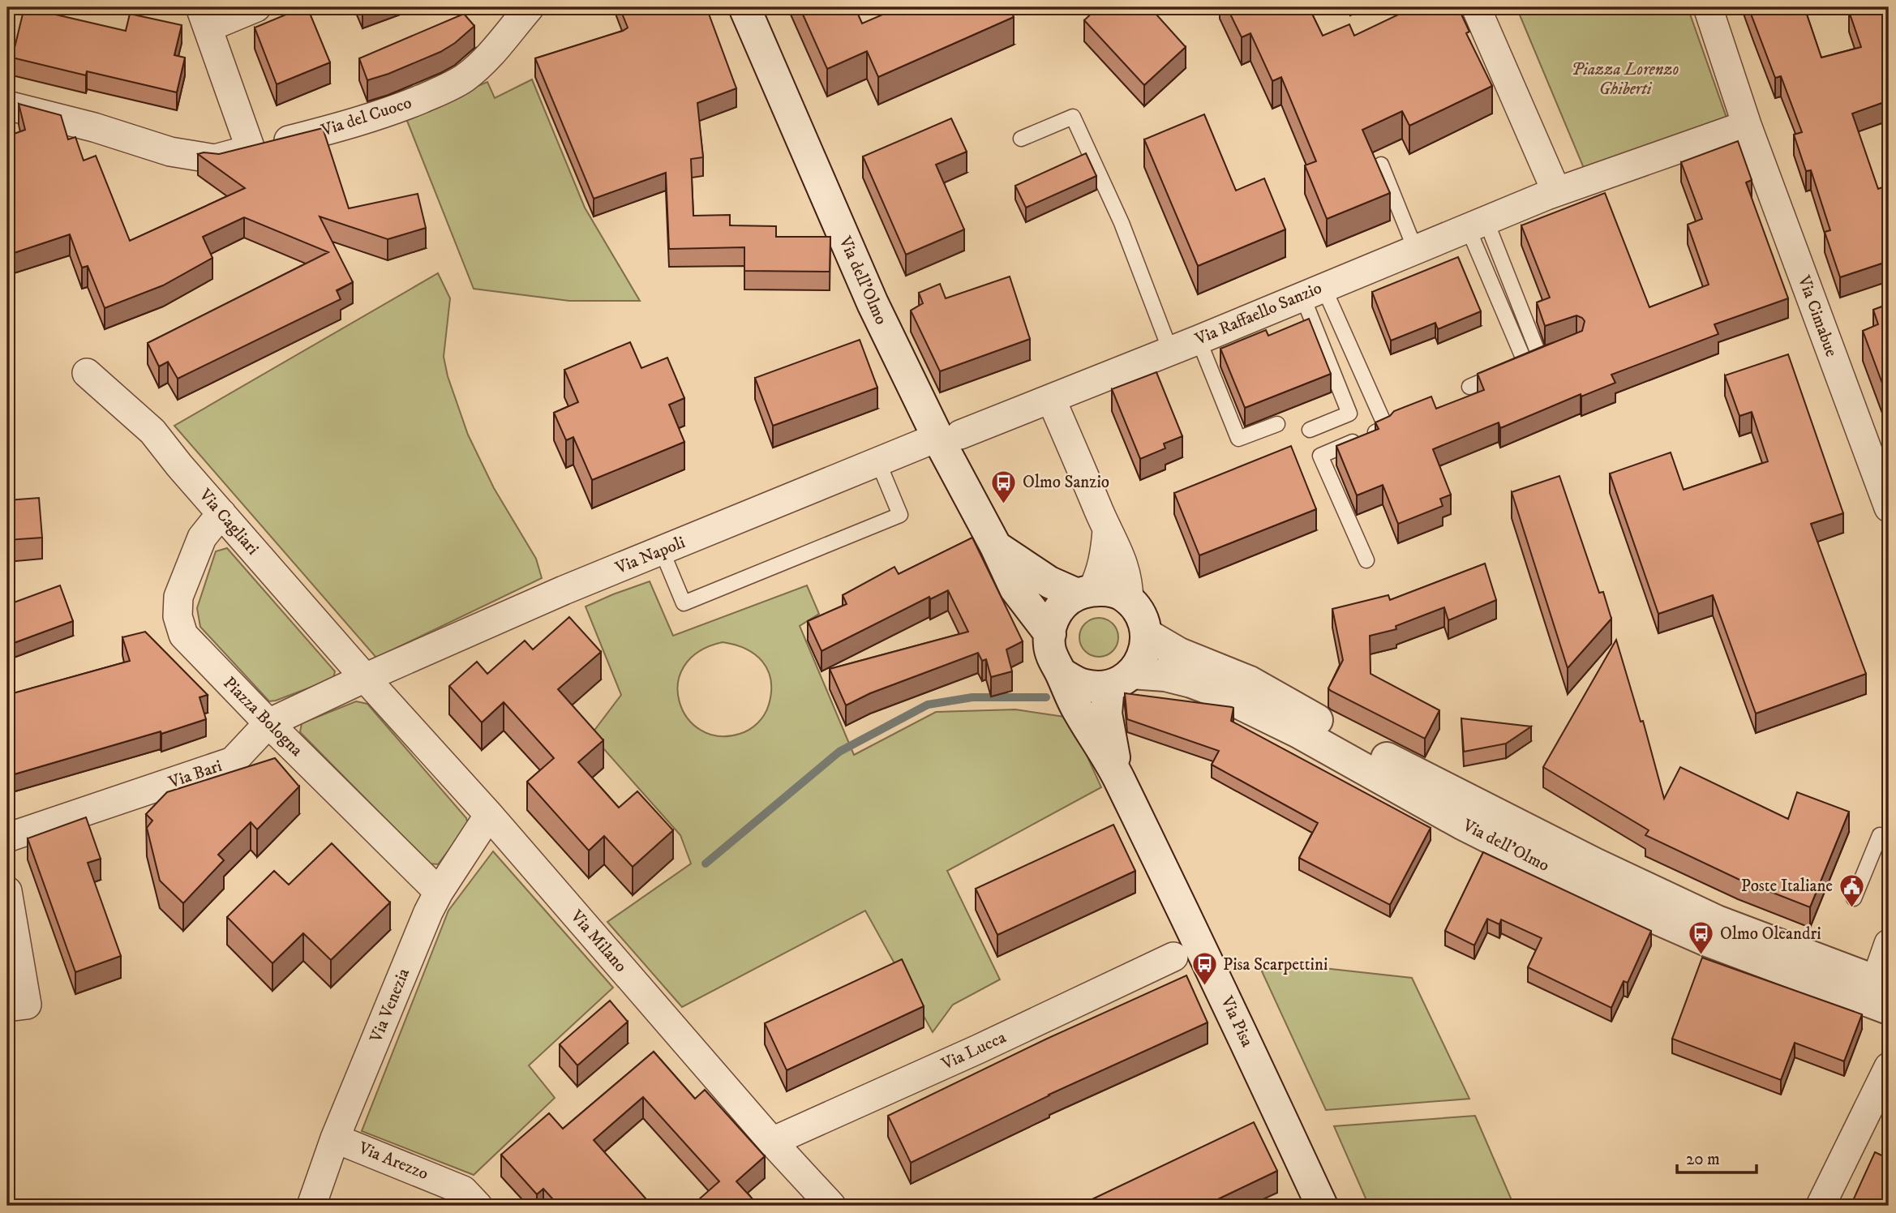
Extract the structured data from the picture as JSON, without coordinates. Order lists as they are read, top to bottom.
{
  "streets": {
    "main road": ["Via dell'Olmo", "Via Pisa"],
    "street": [
      "Via del Cuoco",
      "Via Raffaello Sanzio",
      "Via Cimabue",
      "Via Cagliari",
      "Via Napoli",
      "Piazza Bologna",
      "Via Bari",
      "Via Milano",
      "Via Venezia",
      "Via Lucca",
      "Via Arezzo"
    ]
  },
  "crossings": [
    ["Via dell'Olmo", "Via Raffaello Sanzio"],
    ["Via dell'Olmo", "Via Napoli"],
    ["Via dell'Olmo", "Via Pisa"],
    ["Via Raffaello Sanzio", "Via Napoli"],
    ["Via Cagliari", "Via Napoli"],
    ["Via Cagliari", "Piazza Bologna"],
    ["Via Cagliari", "Via Bari"],
    ["Via Cagliari", "Via Milano"],
    ["Via Napoli", "Via Bari"],
    ["Via Napoli", "Via Milano"],
    ["Piazza Bologna", "Via Bari"],
    ["Piazza Bologna", "Via Venezia"],
    ["Via Bari", "Via Milano"],
    ["Via Milano", "Via Venezia"],
    ["Via Milano", "Via Lucca"],
    ["Via Venezia", "Via Arezzo"]
  ],
  "parks": ["Piazza Lorenzo Ghiberti"],
  "places": {
    "bus stop": ["Olmo Sanzio", "Olmo Oleandri", "Pisa Scarpettini"],
    "public building": ["Poste Italiane"]
  },
  "scale_bar": "20 m"
}
